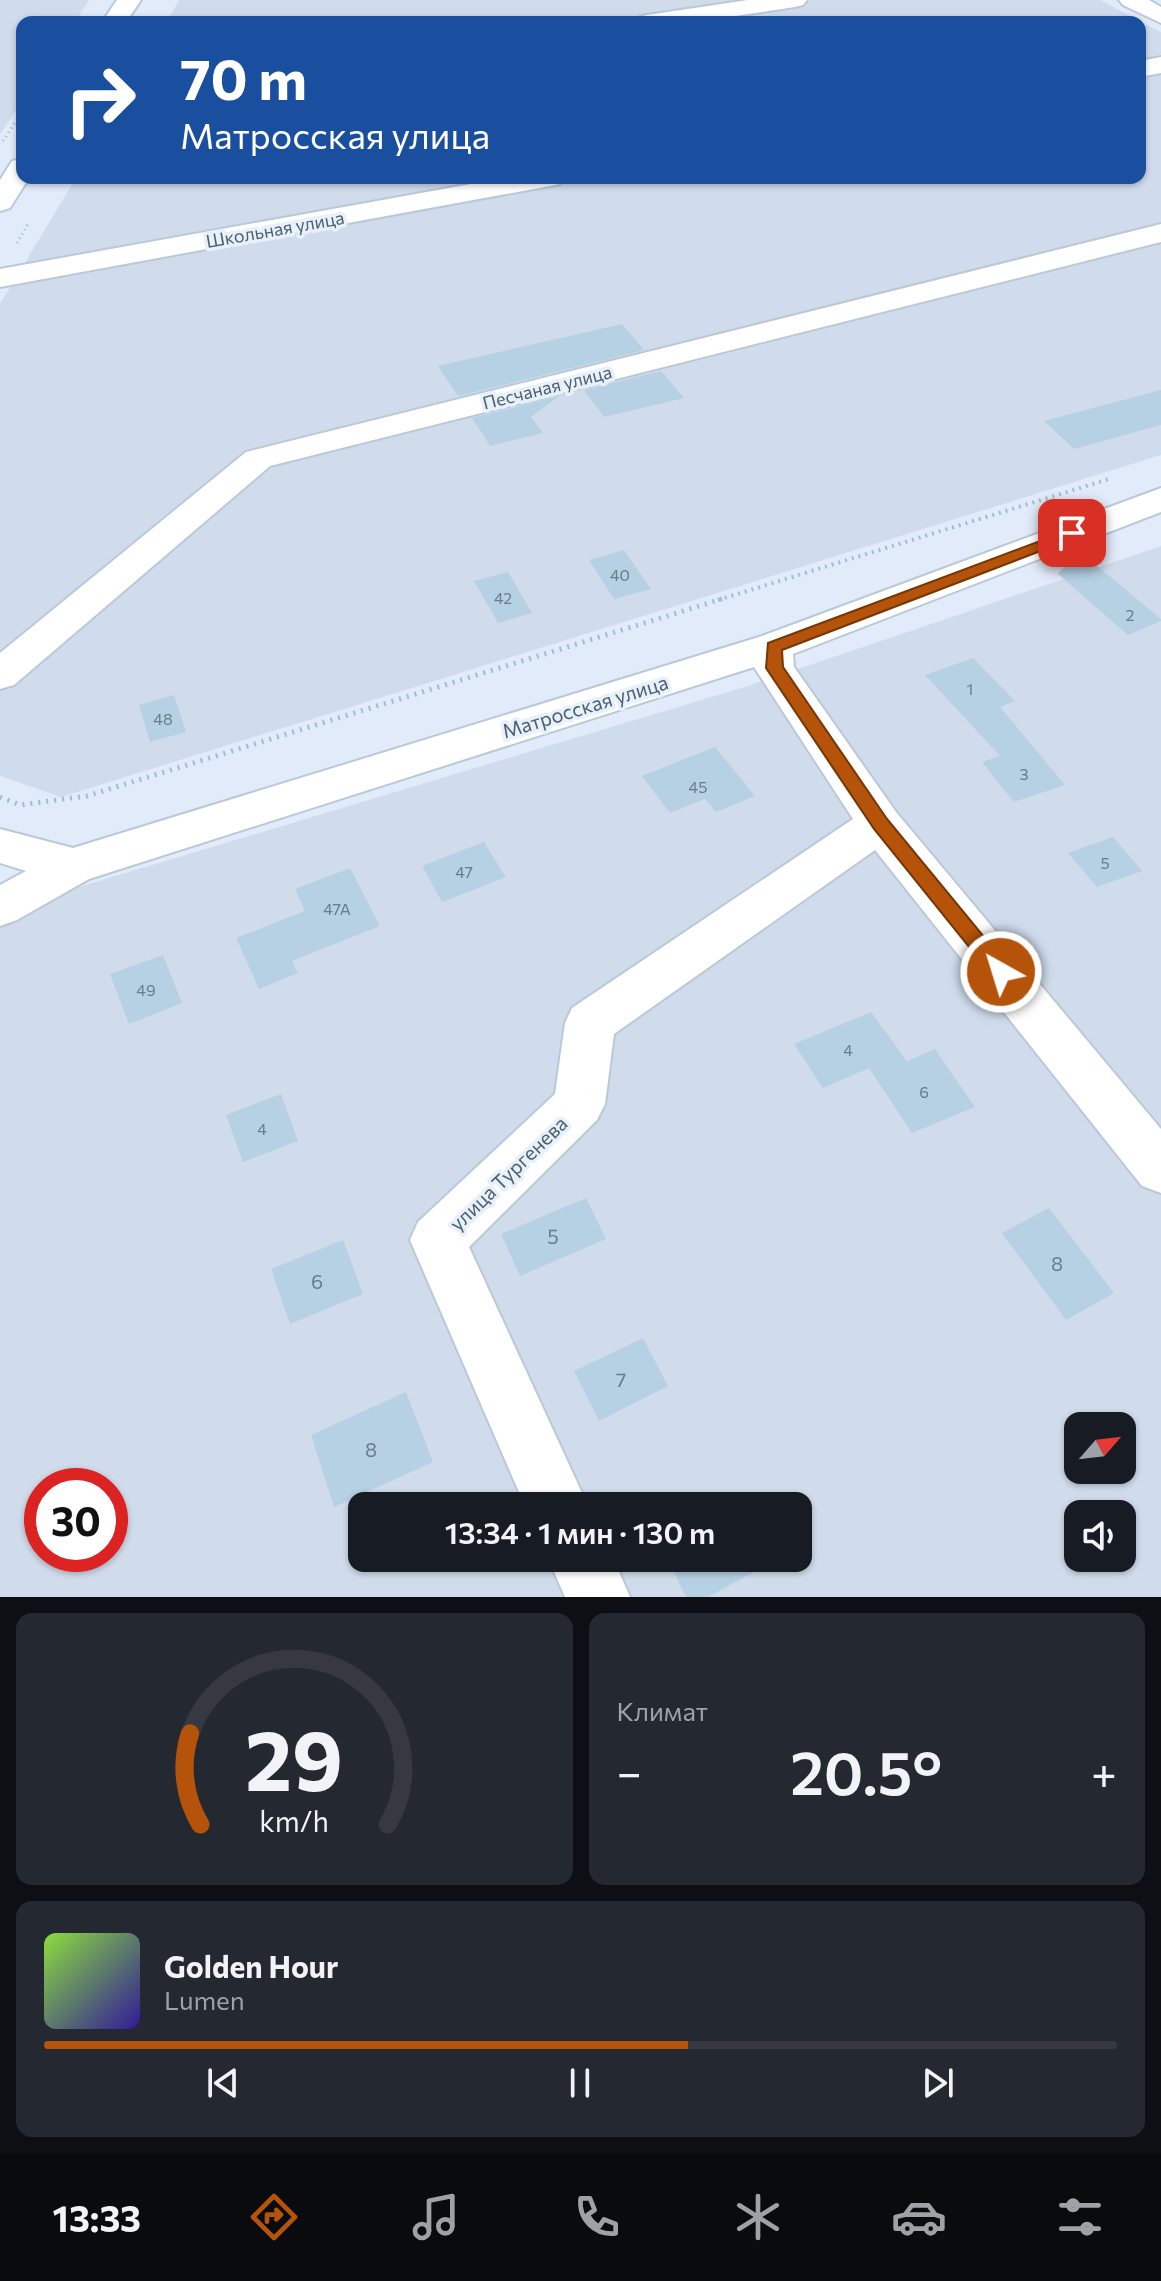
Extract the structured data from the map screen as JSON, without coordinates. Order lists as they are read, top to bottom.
{
  "streets": {
    "street": [
      "Школьная улица",
      "Песчаная улица",
      "Матросская улица",
      "улица Тургенева"
    ]
  },
  "house_numbers": [
    "40",
    "42",
    "2",
    "1",
    "48",
    "3",
    "45",
    "5",
    "47",
    "47А",
    "49",
    "4",
    "6",
    "4",
    "5",
    "8",
    "6",
    "7",
    "8"
  ],
  "north": "top right",
  "page": {
    "turn": ["70 m", "Матросская улица"],
    "limit": "30",
    "trip": "13:34 · 1 мин · 130 m",
    "tile": "Климат",
    "heat": ["−", "20.5°", "+"],
    "song": ["Golden Hour", "Lumen"],
    "tabs": "13:33",
    "gauge": ["29", "km/h"]
  }
}
